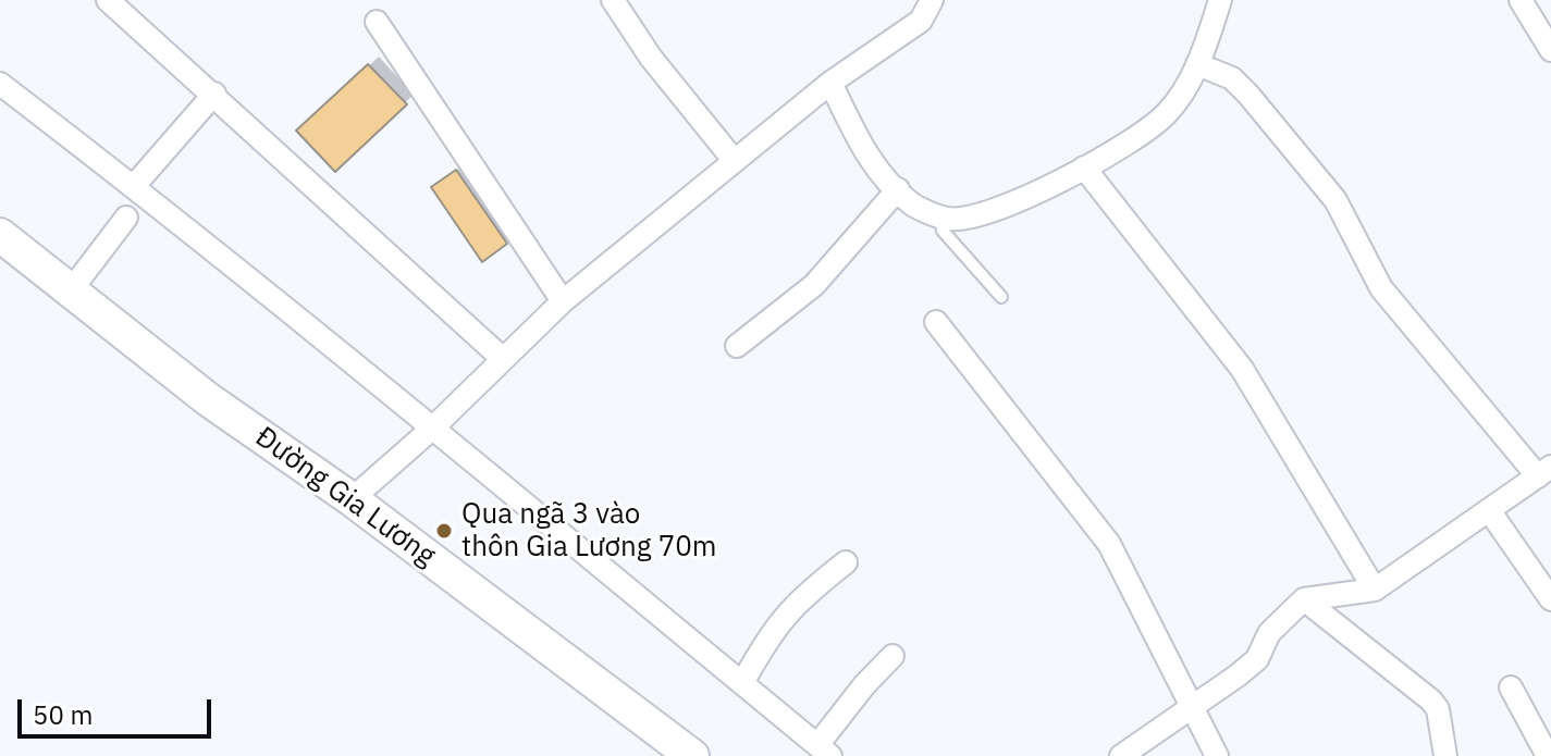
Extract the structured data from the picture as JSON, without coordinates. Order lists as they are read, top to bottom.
{
  "streets": {
    "street": ["Đường Gia Lương"]
  },
  "places": ["Qua ngã 3 vào thôn Gia Lương 70m"],
  "scale_bar": "50 m"
}
